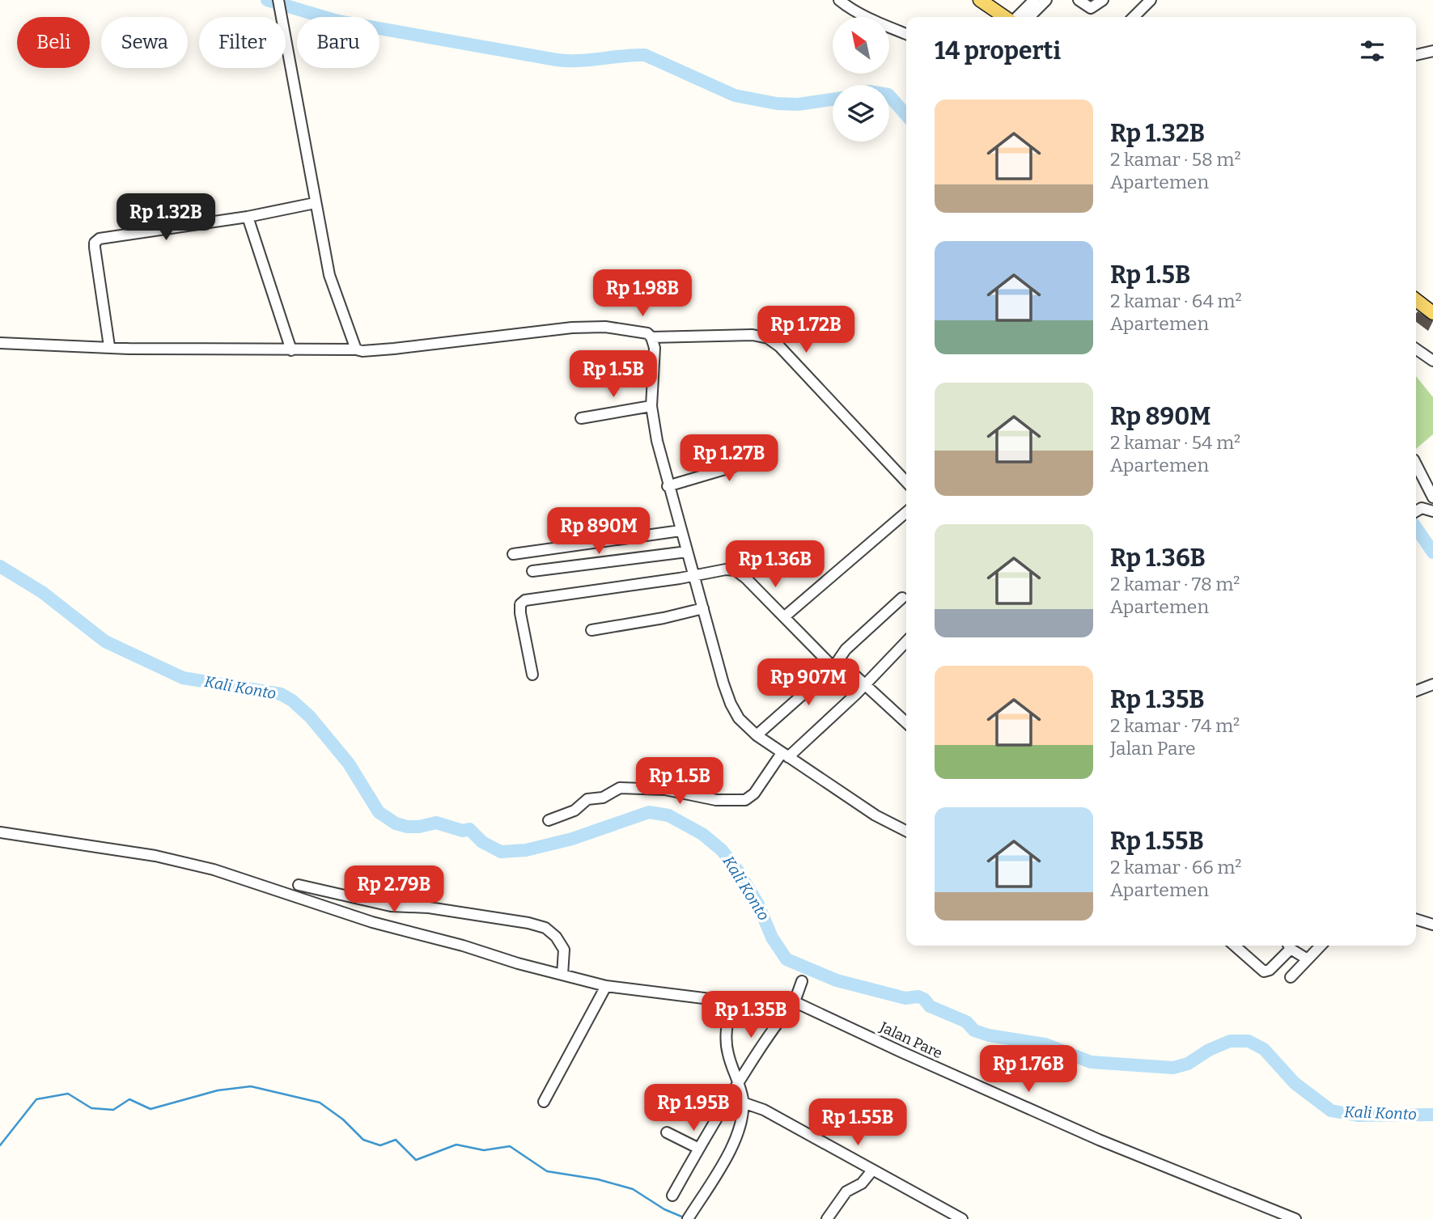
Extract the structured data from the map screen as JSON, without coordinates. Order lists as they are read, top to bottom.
{
  "streets": {
    "street": ["Jalan Pare"]
  },
  "water": ["Kali Konto"],
  "north": "top left",
  "page": {
    "chip": [
      "Beli",
      "Sewa",
      "Filter",
      "Baru"
    ],
    "heading": "14 properti",
    "list": [
      {
        "name": "Rp 1.32B",
        "note": "2 kamar · 58 m² · Apartemen"
      },
      {
        "name": "Rp 1.5B",
        "note": "2 kamar · 64 m² · Apartemen"
      },
      {
        "name": "Rp 890M",
        "note": "2 kamar · 54 m² · Apartemen"
      },
      {
        "name": "Rp 1.36B",
        "note": "2 kamar · 78 m² · Apartemen"
      },
      {
        "name": "Rp 1.35B",
        "note": "2 kamar · 74 m² · Jalan Pare"
      },
      {
        "name": "Rp 1.55B",
        "note": "2 kamar · 66 m² · Apartemen"
      }
    ],
    "price": [
      "Rp 1.32B",
      "Rp 1.98B",
      "Rp 1.72B",
      "Rp 1.5B",
      "Rp 1.27B",
      "Rp 890M",
      "Rp 1.36B",
      "Rp 907M",
      "Rp 1.5B",
      "Rp 2.79B",
      "Rp 1.35B",
      "Rp 1.76B",
      "Rp 1.95B",
      "Rp 1.55B"
    ]
  }
}
